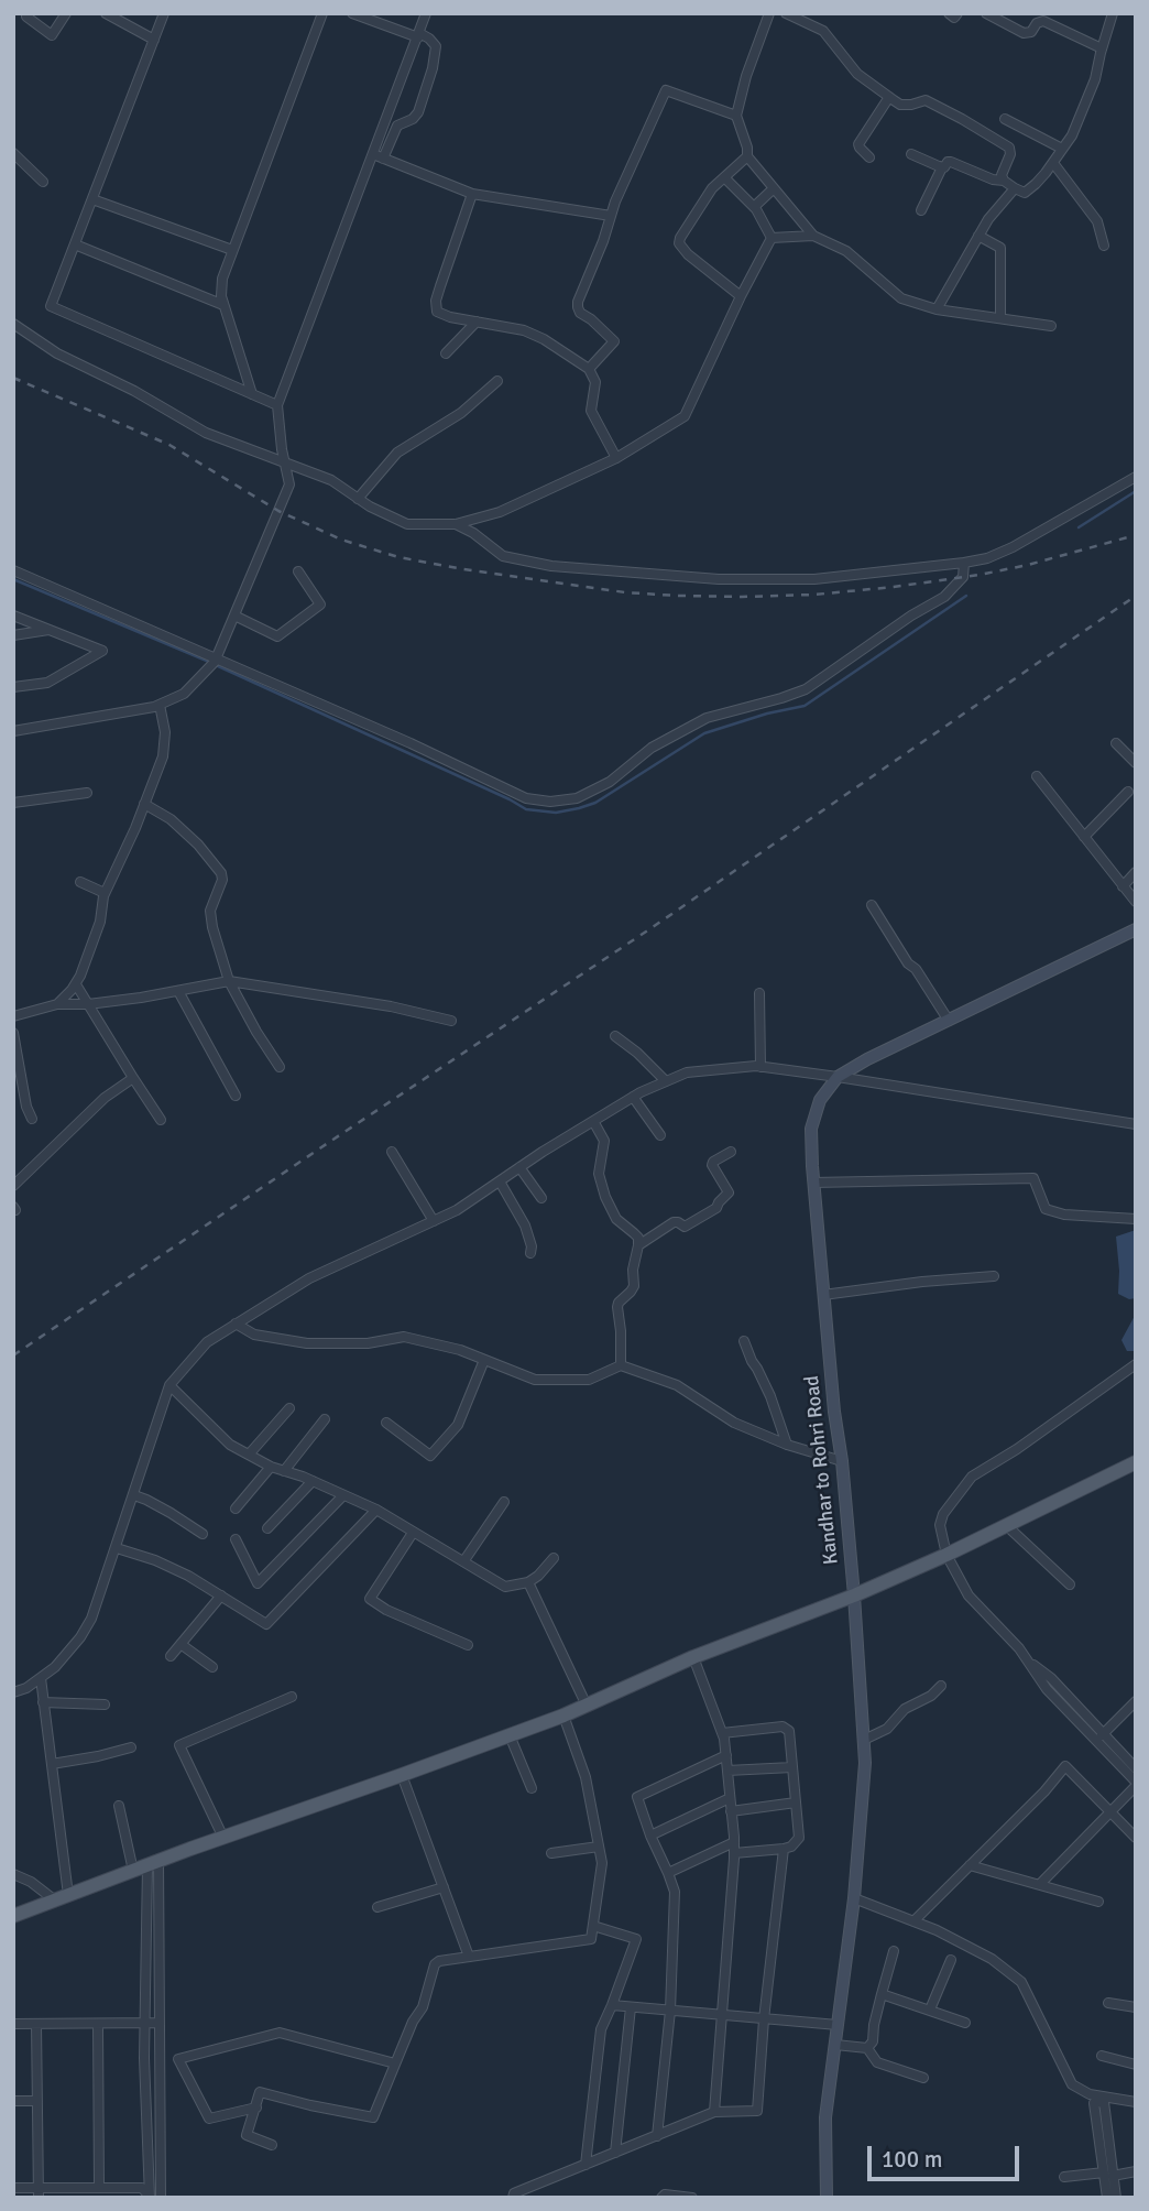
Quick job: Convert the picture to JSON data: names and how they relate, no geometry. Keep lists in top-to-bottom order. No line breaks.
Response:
{"streets":{"street":["Kandhar to Rohri Road"]},"scale_bar":"100 m"}
